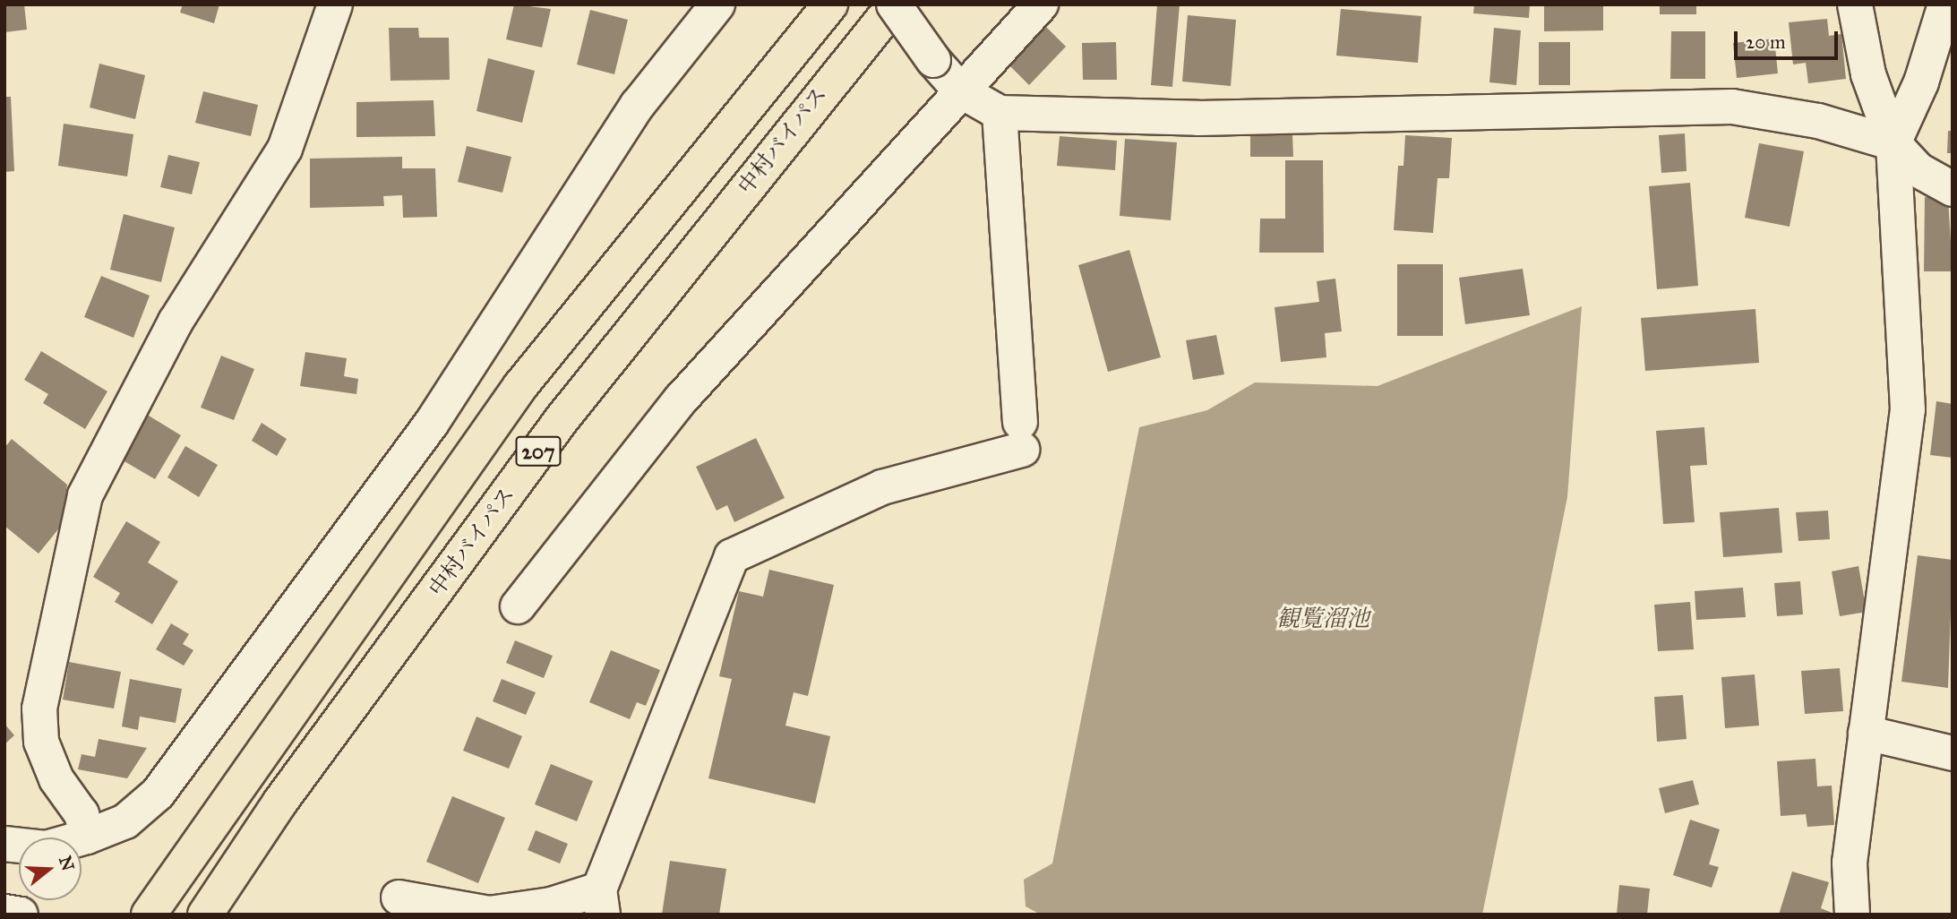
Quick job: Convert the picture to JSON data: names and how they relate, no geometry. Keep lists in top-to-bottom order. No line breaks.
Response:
{"streets":{"highway":["中村バイパス","207"]},"water":["観覧溜池"],"scale_bar":"20 m","north":"right"}
